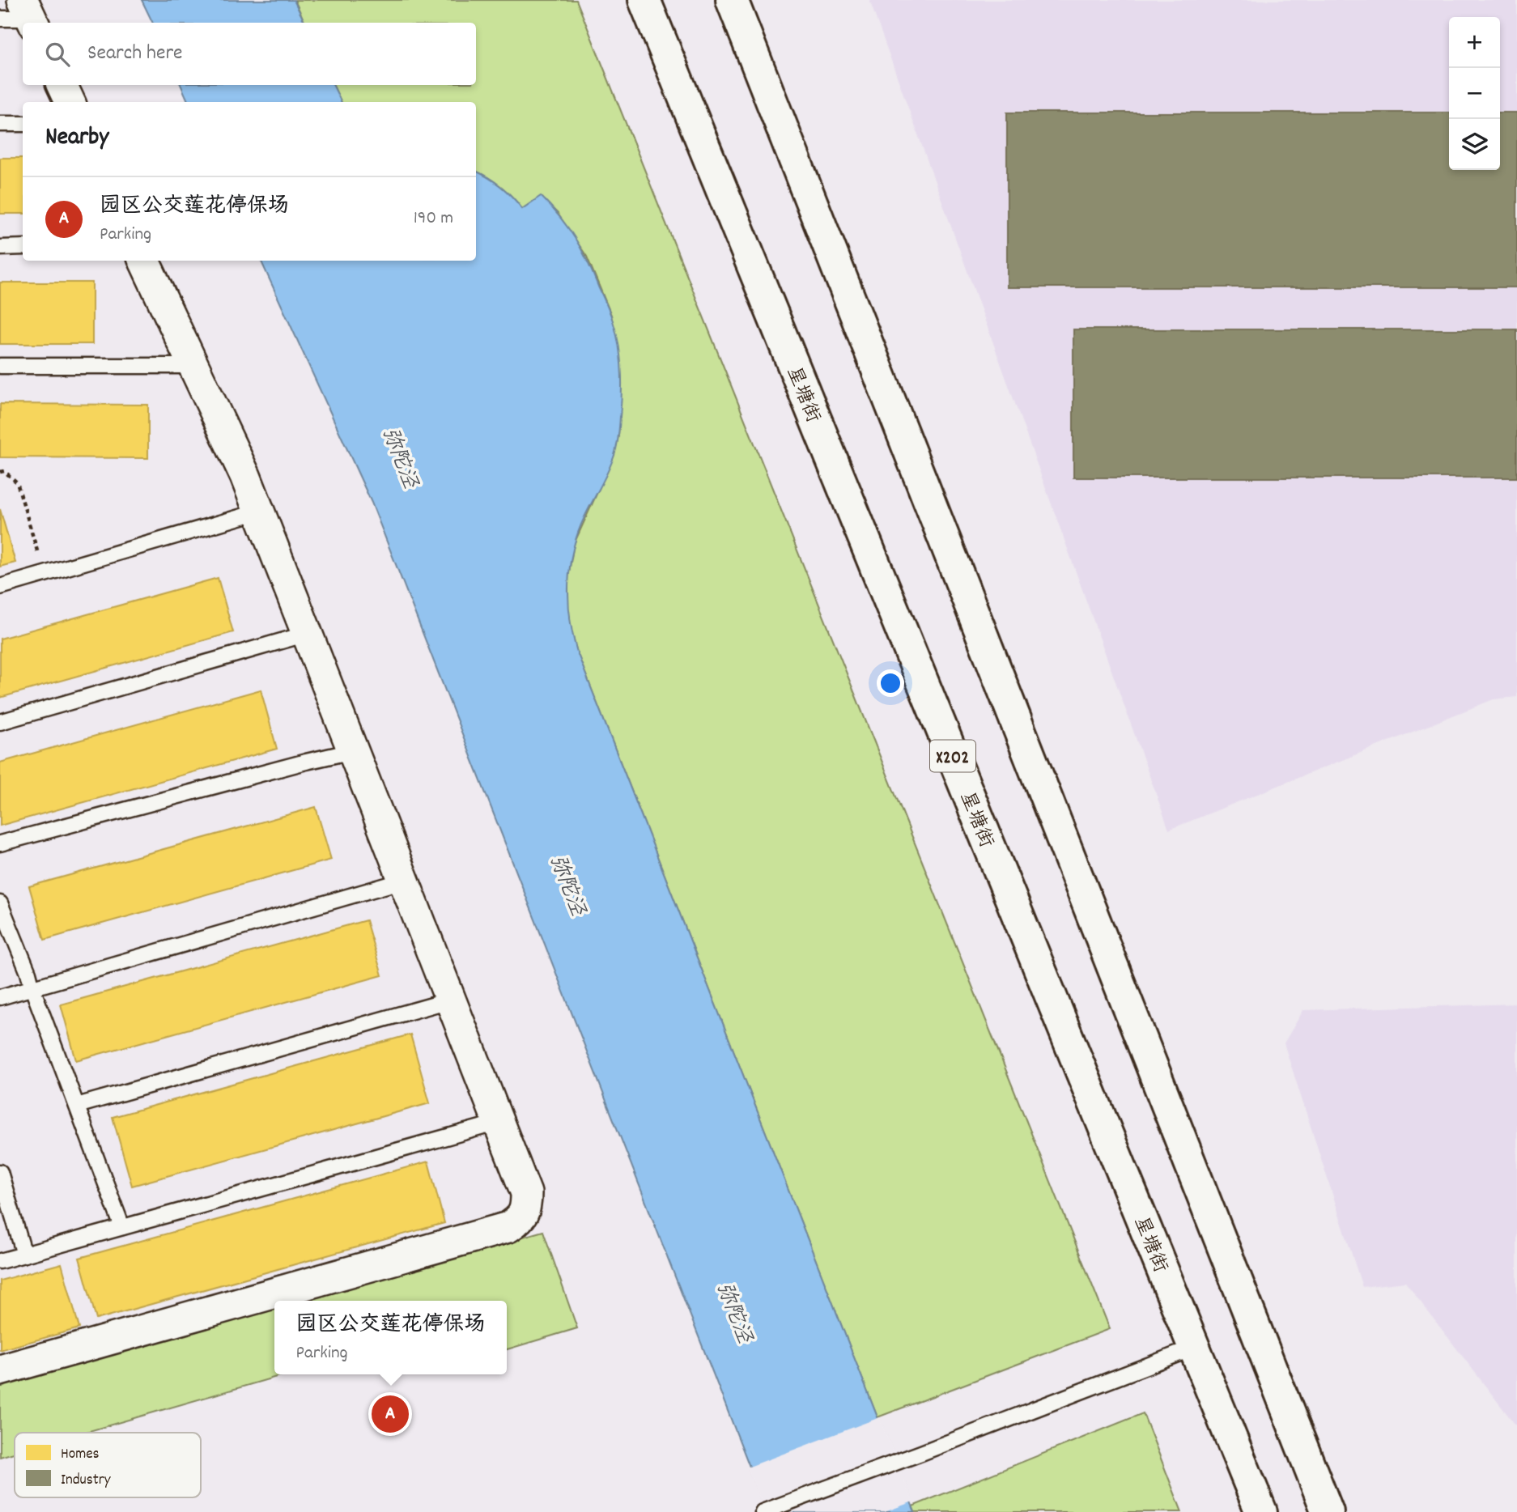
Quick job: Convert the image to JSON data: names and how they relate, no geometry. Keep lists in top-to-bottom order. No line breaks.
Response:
{"streets":{"main road":["星塘街","X202"]},"water":["弥陀泾"],"legend":["Homes","Industry"],"page":{"map_buttons":["+","−"],"search":"Search here","heading":"Nearby","list":[{"mark":"A","name":"园区公交莲花停保场","note":"Parking","value":"190 m"}],"popup":["园区公交莲花停保场","Parking"],"pins":"A"}}
